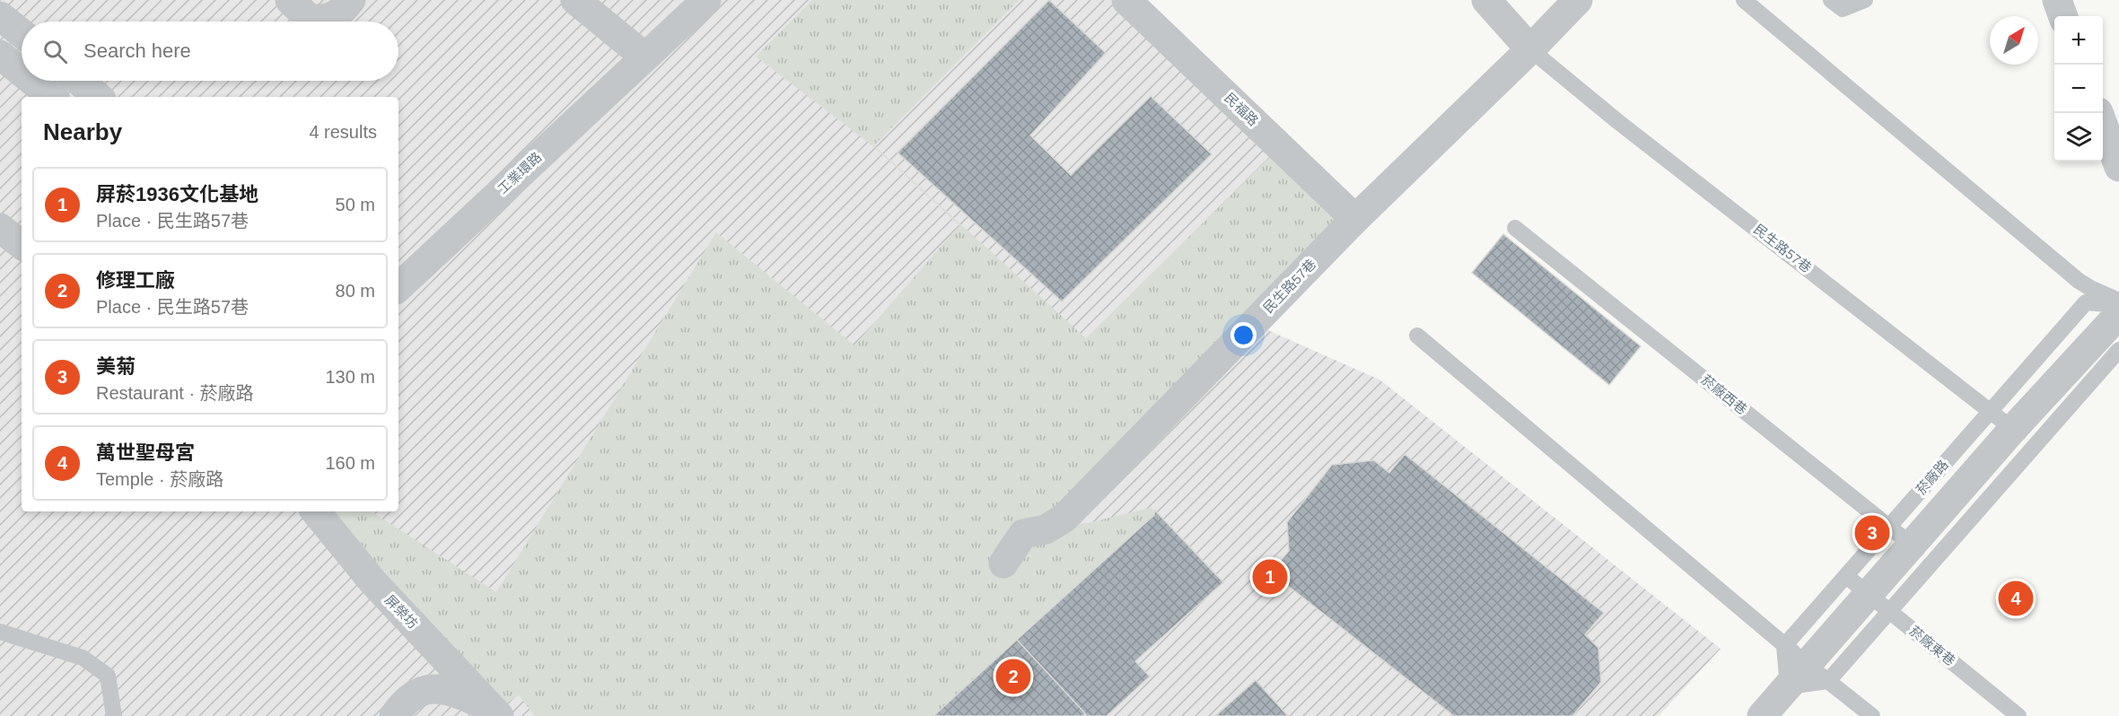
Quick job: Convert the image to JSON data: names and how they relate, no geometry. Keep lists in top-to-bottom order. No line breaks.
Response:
{"streets":{"street":["民福路","工業環路","民生路57巷","菸廠路","屏榮坊"],"lane":["菸廠西巷","菸廠東巷"]},"crossings":[["民福路","民生路57巷"],["民生路57巷","菸廠路"],["菸廠西巷","菸廠路"],["菸廠路","菸廠東巷"]],"north":"top right","page":{"map_buttons":["+","−"],"search":"Search here","heading":["Nearby","4 results"],"list":[{"mark":"1","name":"屏菸1936文化基地","note":"Place · 民生路57巷","value":"50 m"},{"mark":"2","name":"修理工廠","note":"Place · 民生路57巷","value":"80 m"},{"mark":"3","name":"美菊","note":"Restaurant · 菸廠路","value":"130 m"},{"mark":"4","name":"萬世聖母宮","note":"Temple · 菸廠路","value":"160 m"}],"pins":["3","1","4","2"]}}
